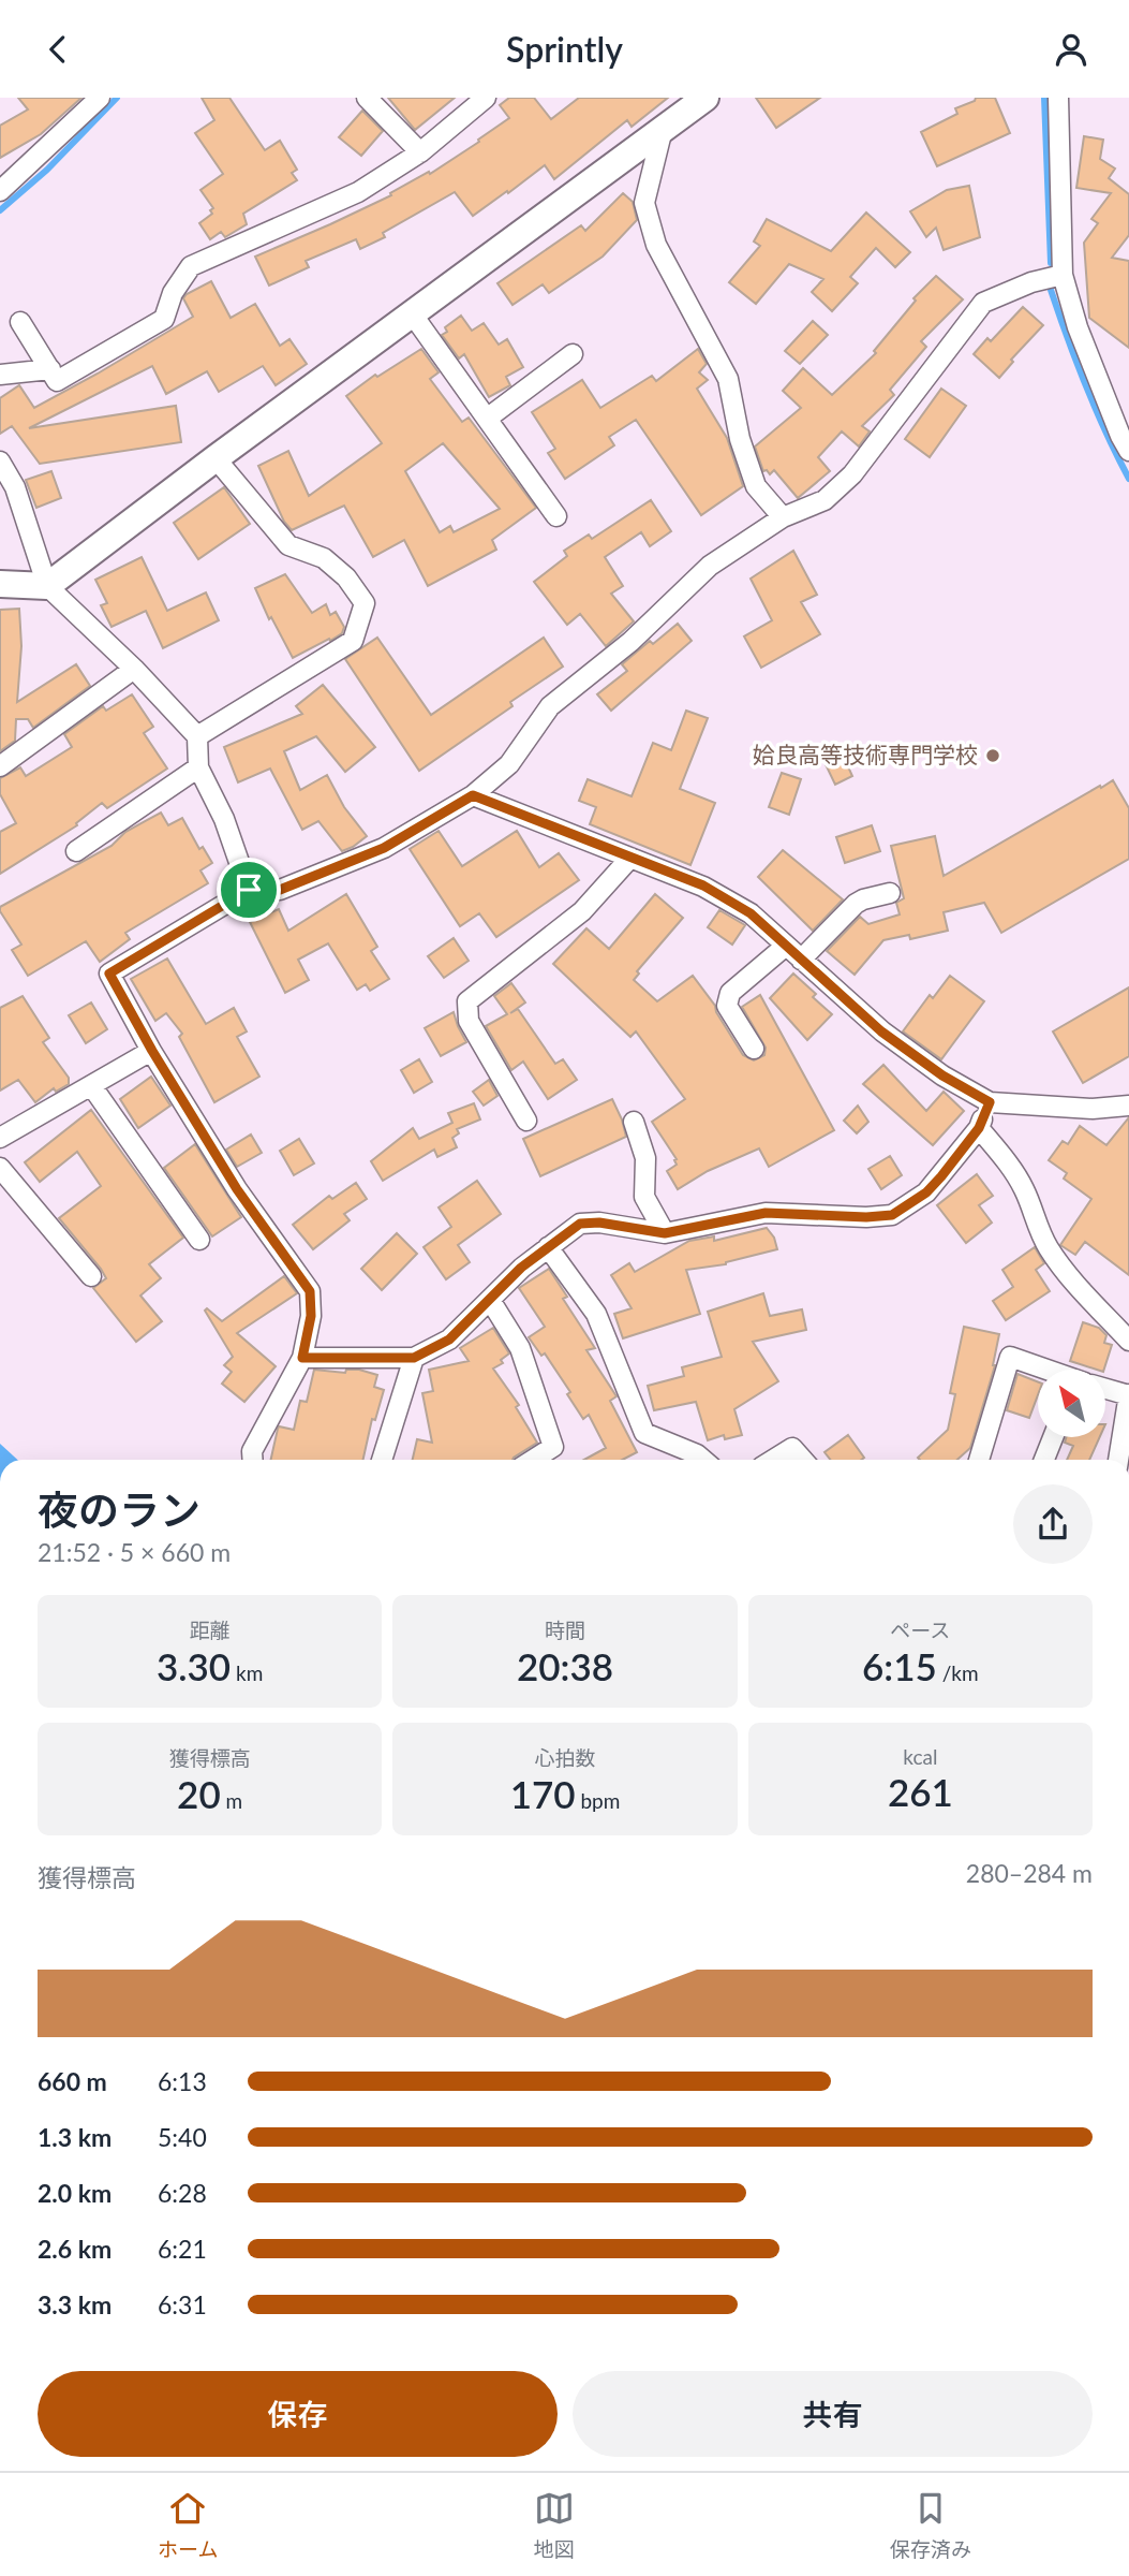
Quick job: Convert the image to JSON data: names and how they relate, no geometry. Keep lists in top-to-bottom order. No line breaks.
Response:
{"places":["姶良高等技術専門学校"],"north":"top left","page":{"header":"Sprintly","heading":["夜のラン","21:52 · 5 × 660 m"],"stats":[["距離","3.30 km"],["時間","20:38"],["ペース","6:15 /km"],["獲得標高","20 m"],["心拍数","170 bpm"],["kcal","261"]],"chart":["獲得標高","280–284 m"],"list":[{"name":"660 m","note":"6:13"},{"name":"1.3 km","note":"5:40"},{"name":"2.0 km","note":"6:28"},{"name":"2.6 km","note":"6:21"},{"name":"3.3 km","note":"6:31"}],"buttons":["保存","共有"],"tabs":["ホーム","地図","保存済み"]}}
